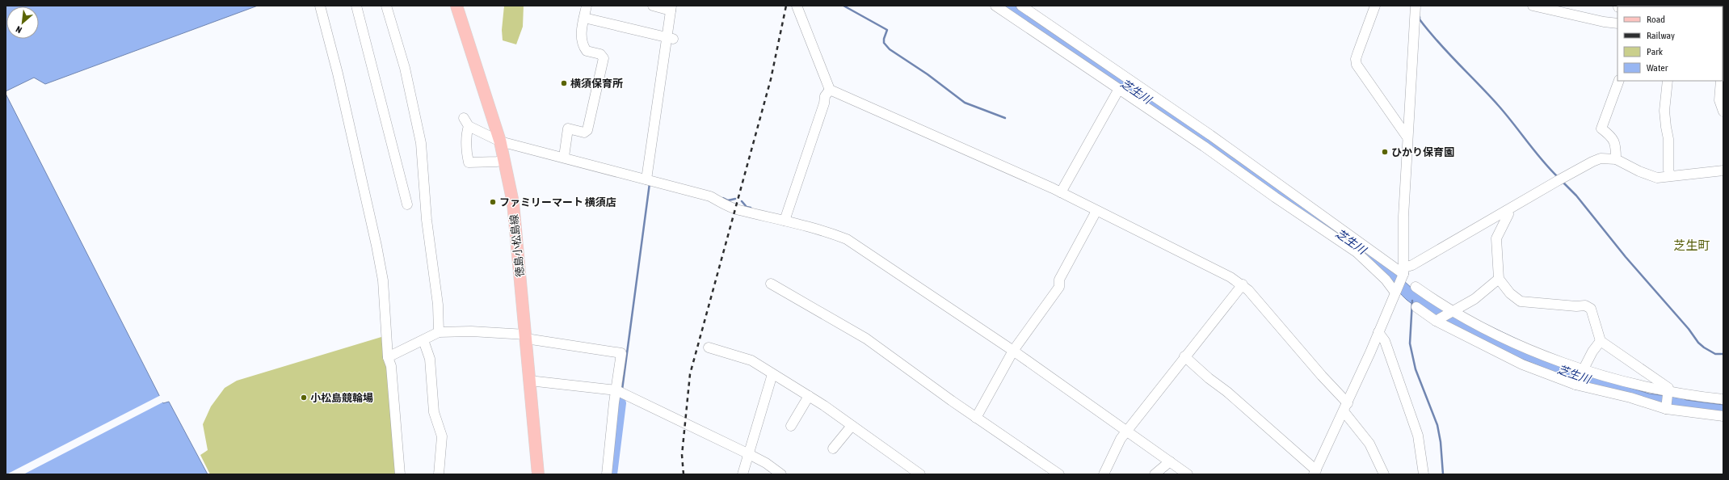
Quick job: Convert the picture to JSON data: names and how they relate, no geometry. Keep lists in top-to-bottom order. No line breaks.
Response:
{"streets":{"main road":["徳島小松島線"]},"districts":["芝生町"],"water":["芝生川"],"places":["横須保育所","ひかり保育園","ファミリーマート 横須店","小松島競輪場"],"legend":["Road","Railway","Park","Water"],"north":"bottom left"}
